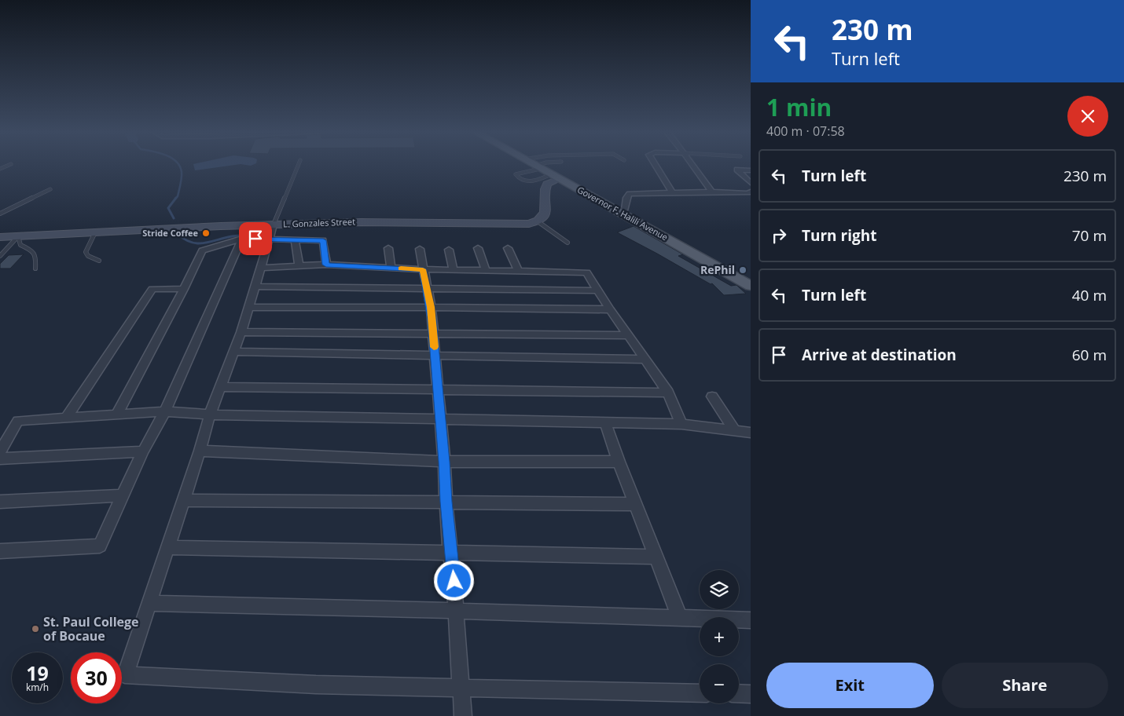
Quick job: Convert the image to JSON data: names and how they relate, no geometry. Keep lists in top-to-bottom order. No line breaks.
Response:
{"streets":{"main road":["Governor F. Halili Avenue"],"street":["L. Gonzales Street"]},"places":["Stride Coffee","RePhil","St. Paul College of Bocaue"],"page":{"turn":["230 m","Turn left"],"heading":["1 min","400 m · 07:58"],"list":[{"name":"Turn left","value":"230 m"},{"name":"Turn right","value":"70 m"},{"name":"Turn left","value":"40 m"},{"name":"Arrive at destination","value":"60 m"}],"map_buttons":["+","−"],"speed":"19 km/h","limit":"30","buttons":["Exit","Share"]}}
